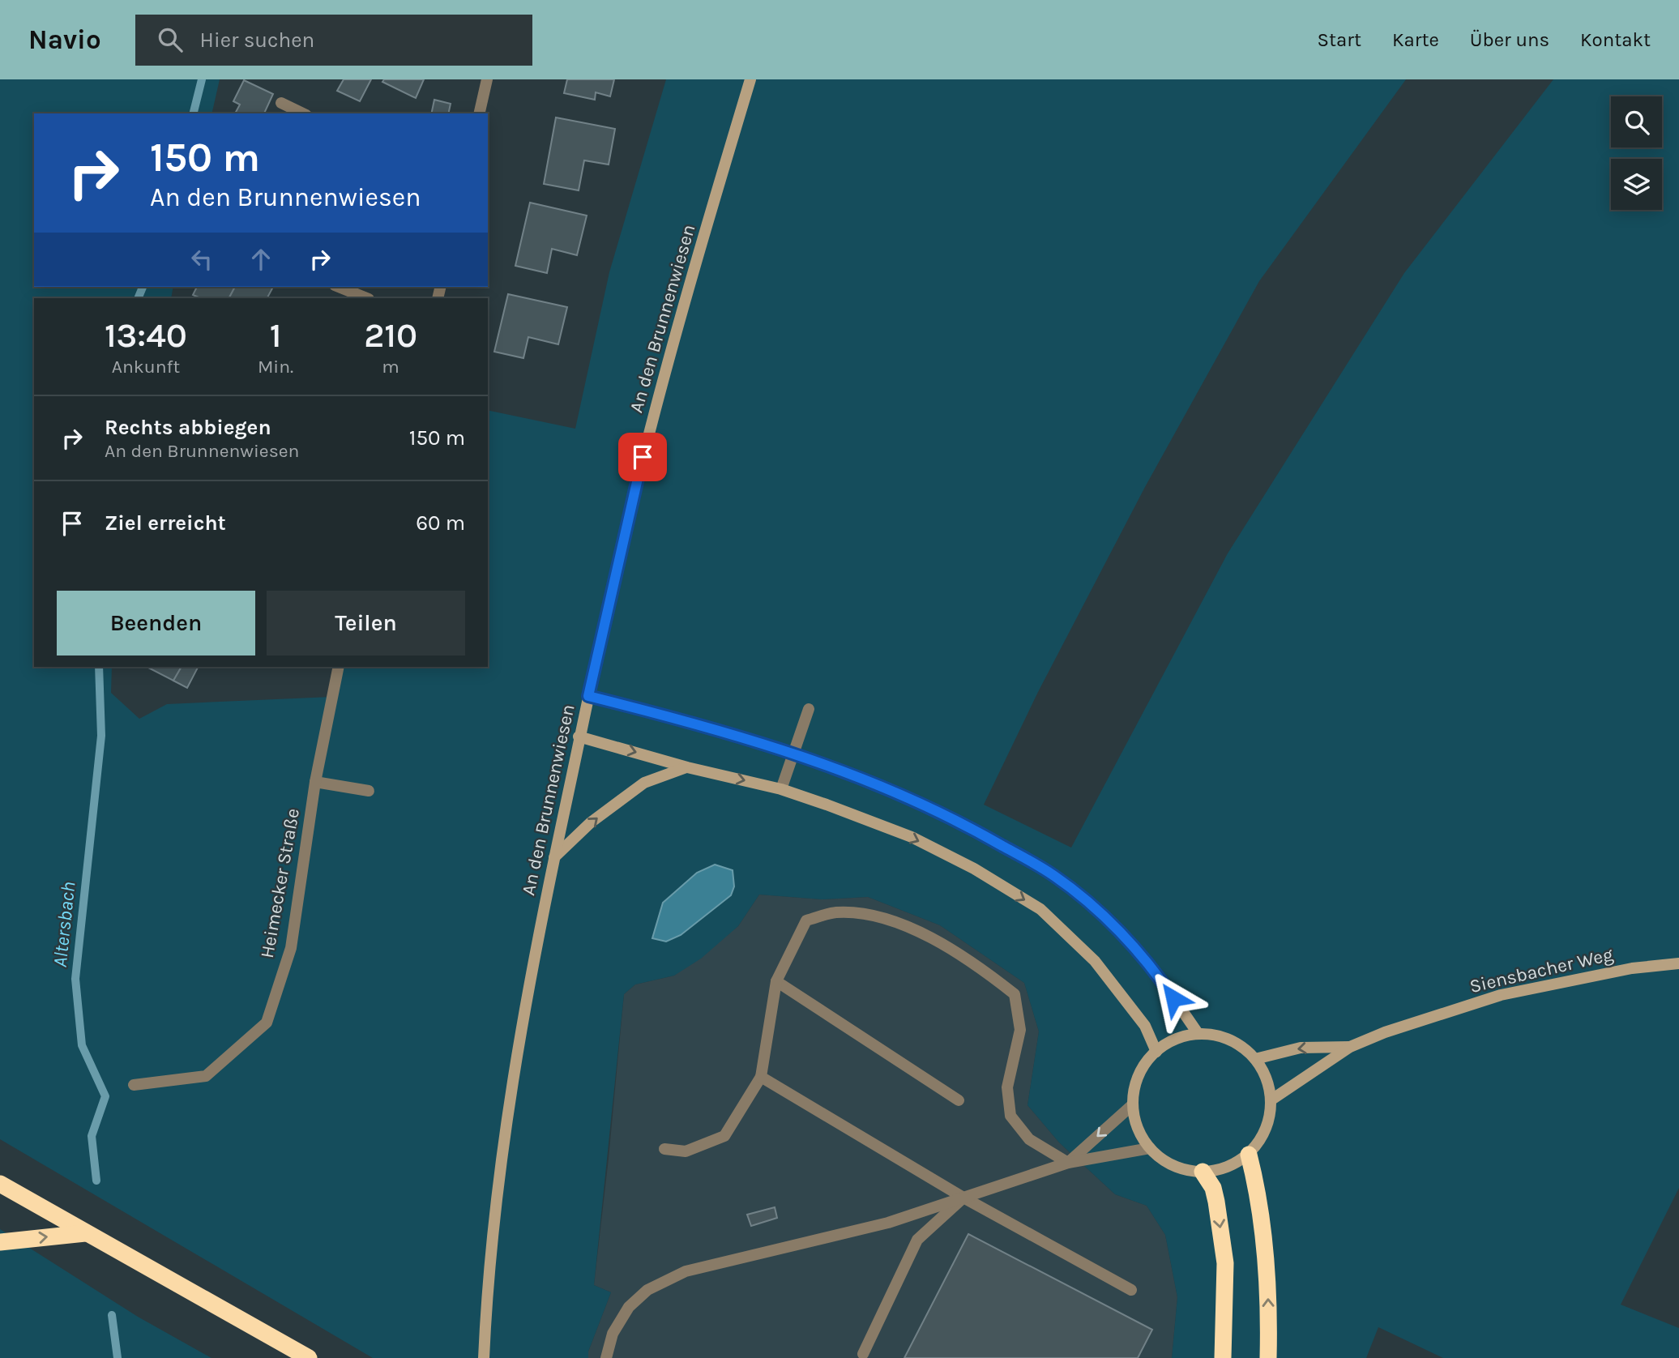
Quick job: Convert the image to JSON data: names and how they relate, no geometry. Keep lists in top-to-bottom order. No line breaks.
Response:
{"streets":{"street":["An den Brunnenwiesen","Heimecker Straße","Siensbacher Weg"]},"water":["Altersbach"],"page":{"header":"Navio","search":"Hier suchen","nav":["Start","Karte","Über uns","Kontakt"],"turn":["150 m","An den Brunnenwiesen"],"eta":["13:40","Ankunft","1","Min.","210","m"],"list":[{"name":"Rechts abbiegen","note":"An den Brunnenwiesen","value":"150 m"},{"name":"Ziel erreicht","value":"60 m"}],"buttons":["Beenden","Teilen"]}}
